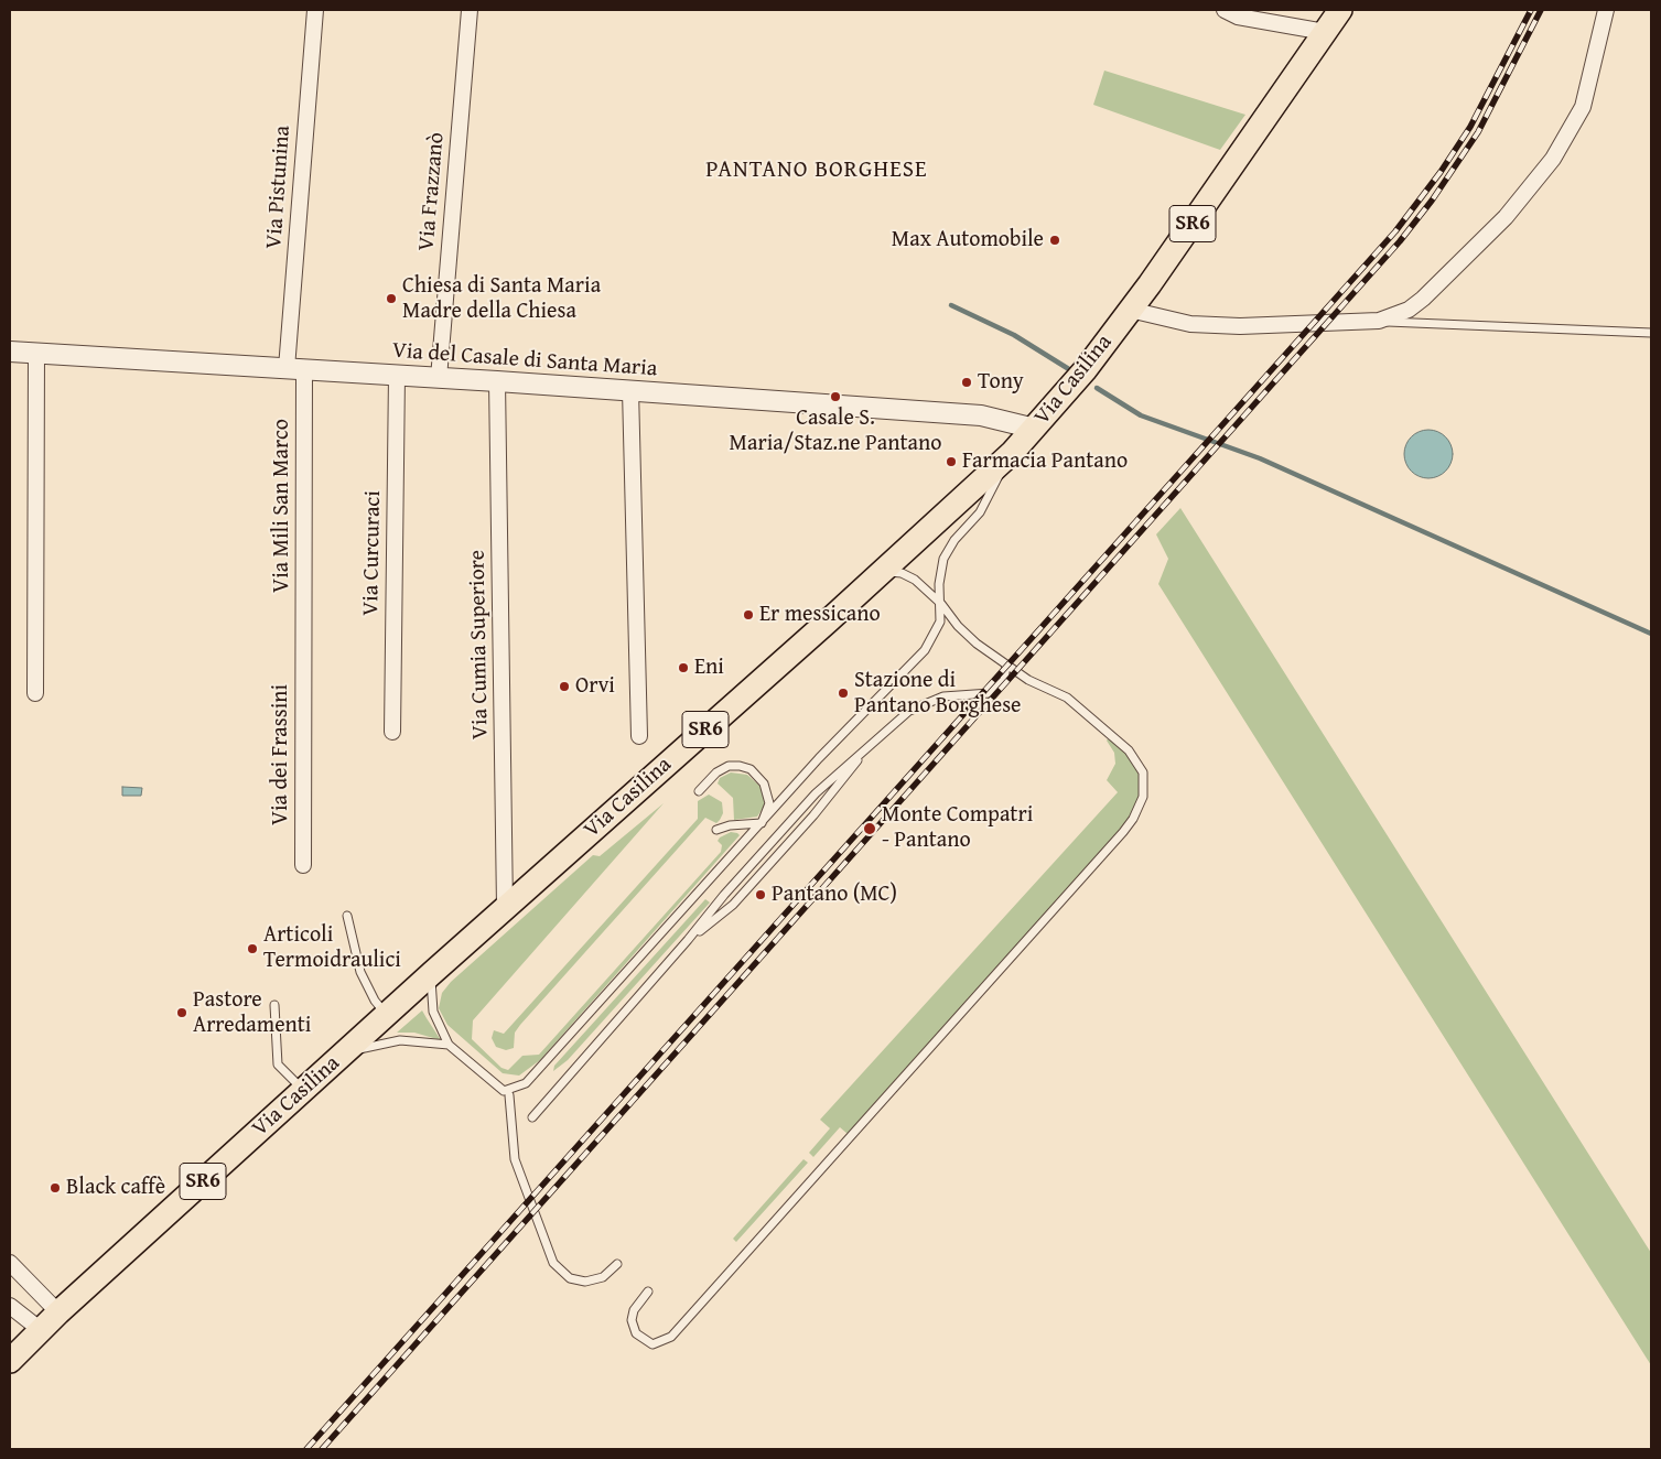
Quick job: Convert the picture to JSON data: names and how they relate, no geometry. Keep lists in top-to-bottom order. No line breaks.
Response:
{"streets":{"main road":["SR6","Via Casilina"],"street":["Via Pistunina","Via Frazzanò","Via del Casale di Santa Maria","Via Mili San Marco","Via Curcuraci","Via Cumia Superiore","Via dei Frassini"]},"crossings":[["Via Pistunina","Via del Casale di Santa Maria"],["Via Pistunina","Via Mili San Marco"],["Via Frazzanò","Via del Casale di Santa Maria"],["Via del Casale di Santa Maria","Via Casilina"],["Via del Casale di Santa Maria","Via Mili San Marco"],["Via del Casale di Santa Maria","Via Curcuraci"],["Via del Casale di Santa Maria","Via Cumia Superiore"],["Via Casilina","Via Cumia Superiore"],["Via Mili San Marco","Via dei Frassini"]],"districts":["PANTANO BORGHESE"],"places":["Max Automobile","Chiesa di Santa Maria Madre della Chiesa","Tony","Casale S. Maria/Staz.ne Pantano","Farmacia Pantano","Er messicano","Eni","Orvi","Stazione di Pantano Borghese","Monte Compatri - Pantano","Pantano (MC)","Articoli Termoidraulici","Pastore Arredamenti","Black caffè"]}
